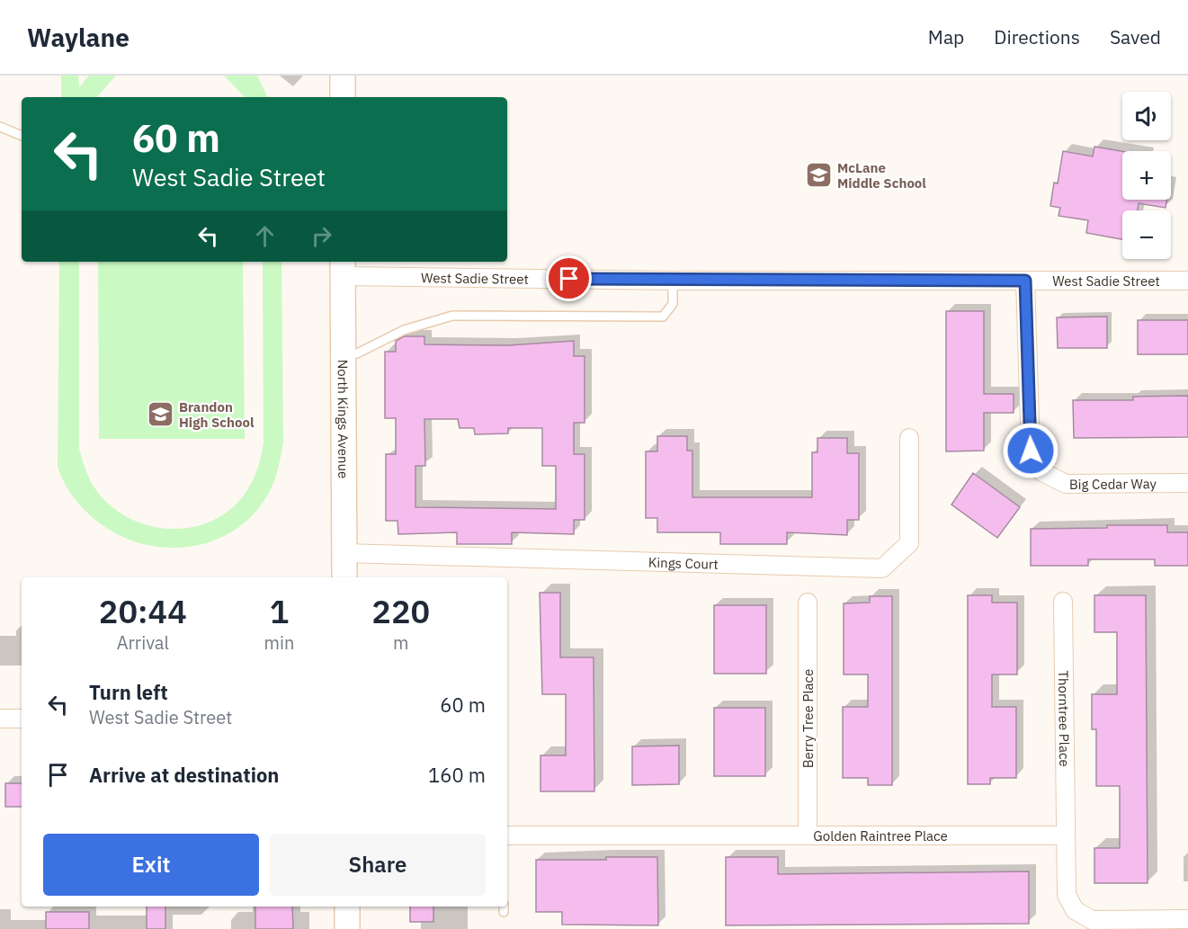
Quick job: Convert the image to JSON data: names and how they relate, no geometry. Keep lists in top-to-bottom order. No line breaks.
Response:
{"streets":{"street":["West Sadie Street","North Kings Avenue","Big Cedar Way","Kings Court","Berry Tree Place","Thorntree Place","Golden Raintree Place"]},"crossings":[["West Sadie Street","North Kings Avenue"],["West Sadie Street","Big Cedar Way"],["North Kings Avenue","Kings Court"],["Berry Tree Place","Golden Raintree Place"],["Thorntree Place","Golden Raintree Place"]],"places":{"school or university":["McLane Middle School","Brandon High School"]},"page":{"header":"Waylane","nav":["Map","Directions","Saved"],"map_buttons":["+","−"],"turn":["60 m","West Sadie Street"],"eta":["20:44","Arrival","1","min","220","m"],"list":[{"name":"Turn left","note":"West Sadie Street","value":"60 m"},{"name":"Arrive at destination","value":"160 m"}],"buttons":["Exit","Share"]}}
